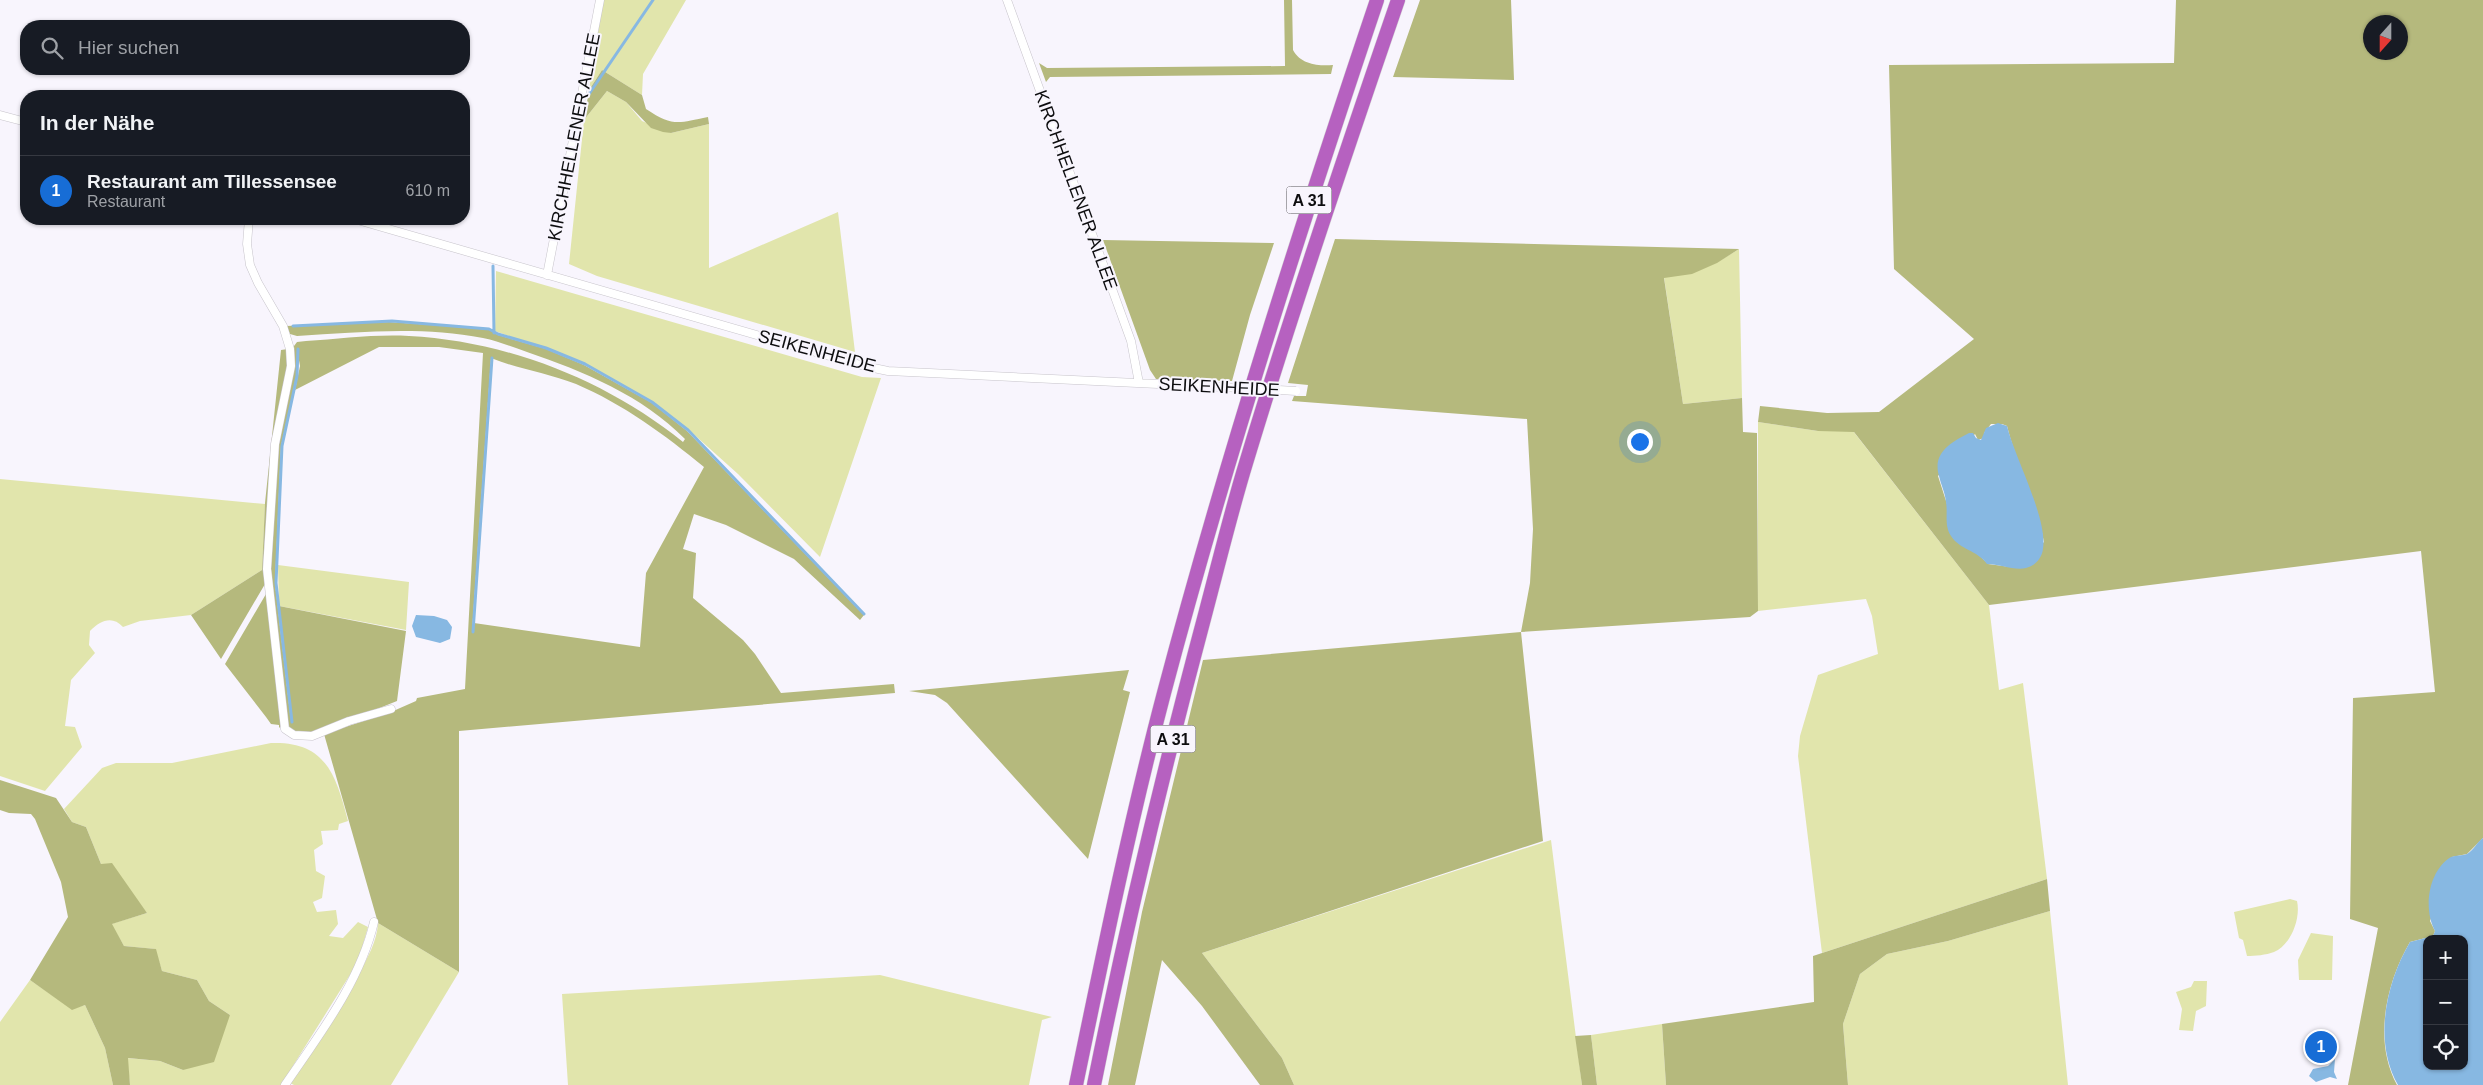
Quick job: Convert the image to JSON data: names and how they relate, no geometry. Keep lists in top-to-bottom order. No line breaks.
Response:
{"streets":{"highway":["A 31"],"street":["KIRCHHELLENER ALLEE","SEIKENHEIDE"]},"crossings":[["KIRCHHELLENER ALLEE","SEIKENHEIDE"]],"north":"bottom","page":{"search":"Hier suchen","heading":"In der Nähe","list":[{"mark":"1","name":"Restaurant am Tillessensee","note":"Restaurant","value":"610 m"}],"map_buttons":["+","−"],"pins":"1"}}
